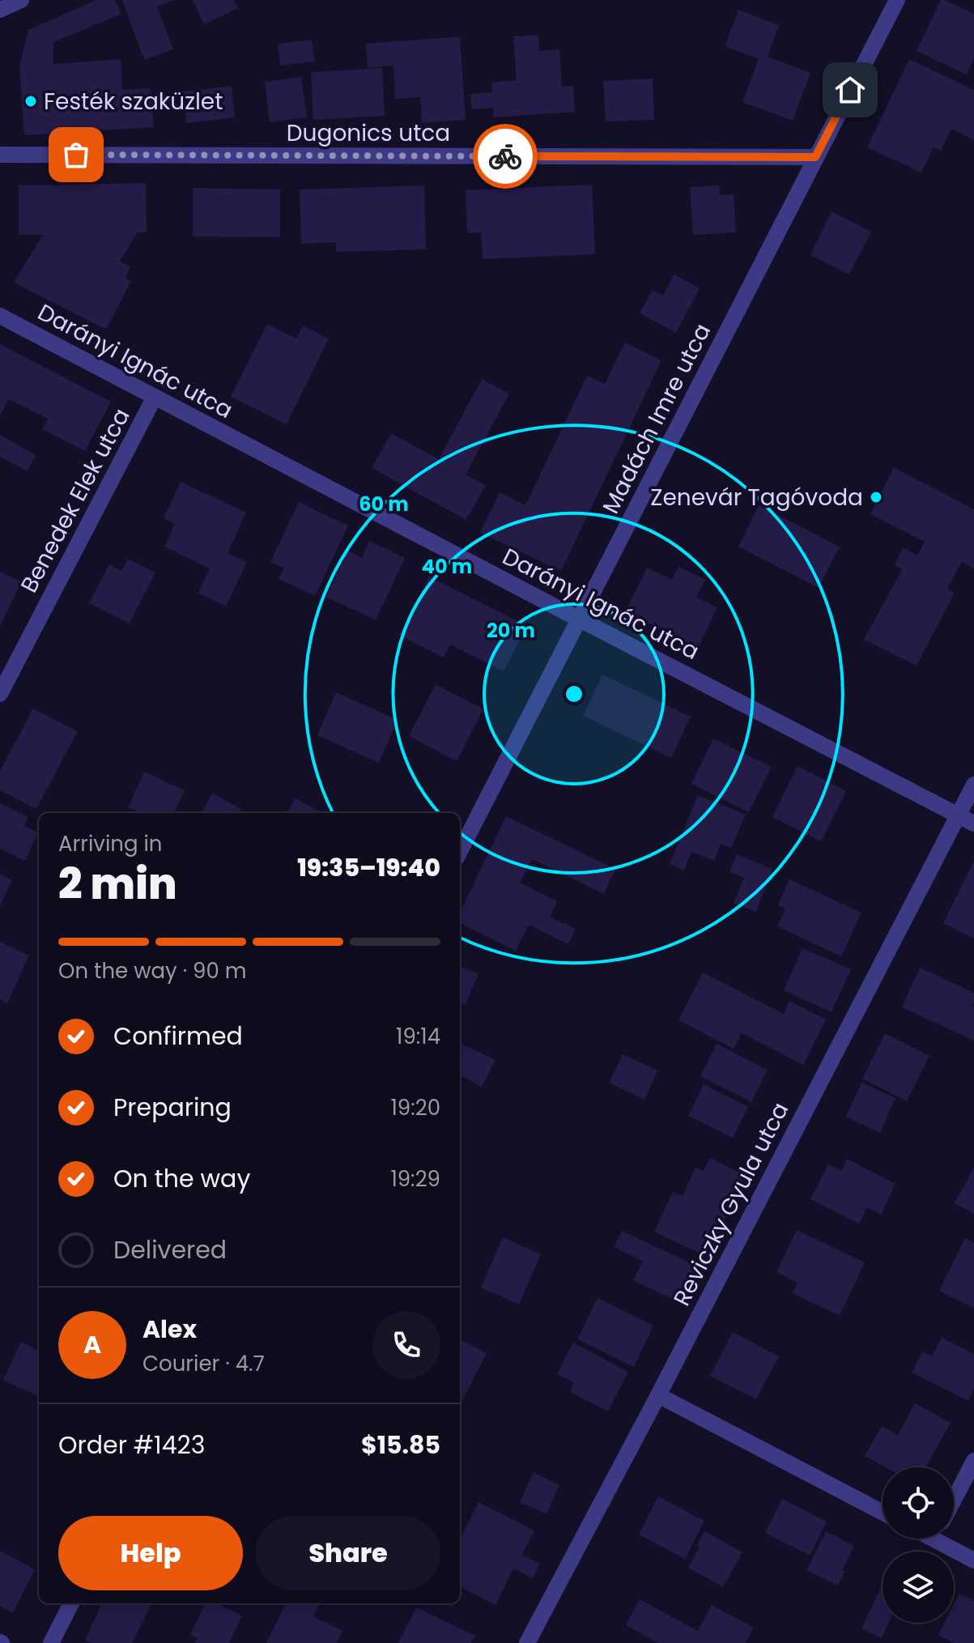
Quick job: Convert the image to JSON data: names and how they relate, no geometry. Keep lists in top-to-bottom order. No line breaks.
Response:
{"streets":{"street":["Dugonics utca","Darányi Ignác utca","Madách Imre utca","Benedek Elek utca","Reviczky Gyula utca"]},"crossings":[["Dugonics utca","Madách Imre utca"],["Darányi Ignác utca","Madách Imre utca"],["Darányi Ignác utca","Benedek Elek utca"],["Darányi Ignác utca","Reviczky Gyula utca"]],"places":["Festék szaküzlet","Zenevár Tagóvoda"],"page":{"heading":["2 min","Arriving in","19:35–19:40"],"panel":["Alex","Courier · 4.7","Order #1423","$15.85"],"bar":"On the way · 90 m","list":[["Confirmed","19:14"],["Preparing","19:20"],["On the way","19:29"],"Delivered"],"round":"A","buttons":["Help","Share"]},"rings":["60 m","40 m","20 m"]}
